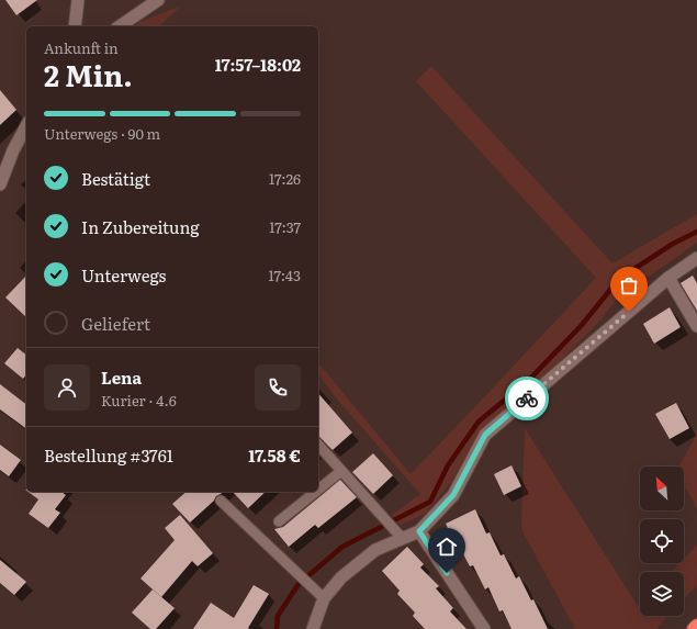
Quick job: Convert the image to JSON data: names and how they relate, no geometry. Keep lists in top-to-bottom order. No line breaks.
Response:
{"north":"top left","page":{"heading":["2 Min.","Ankunft in","17:57–18:02"],"panel":["Lena","Kurier · 4.6","Bestellung #3761","17.58 €"],"bar":"Unterwegs · 90 m","list":[["Bestätigt","17:26"],["In Zubereitung","17:37"],["Unterwegs","17:43"],"Geliefert"]}}
